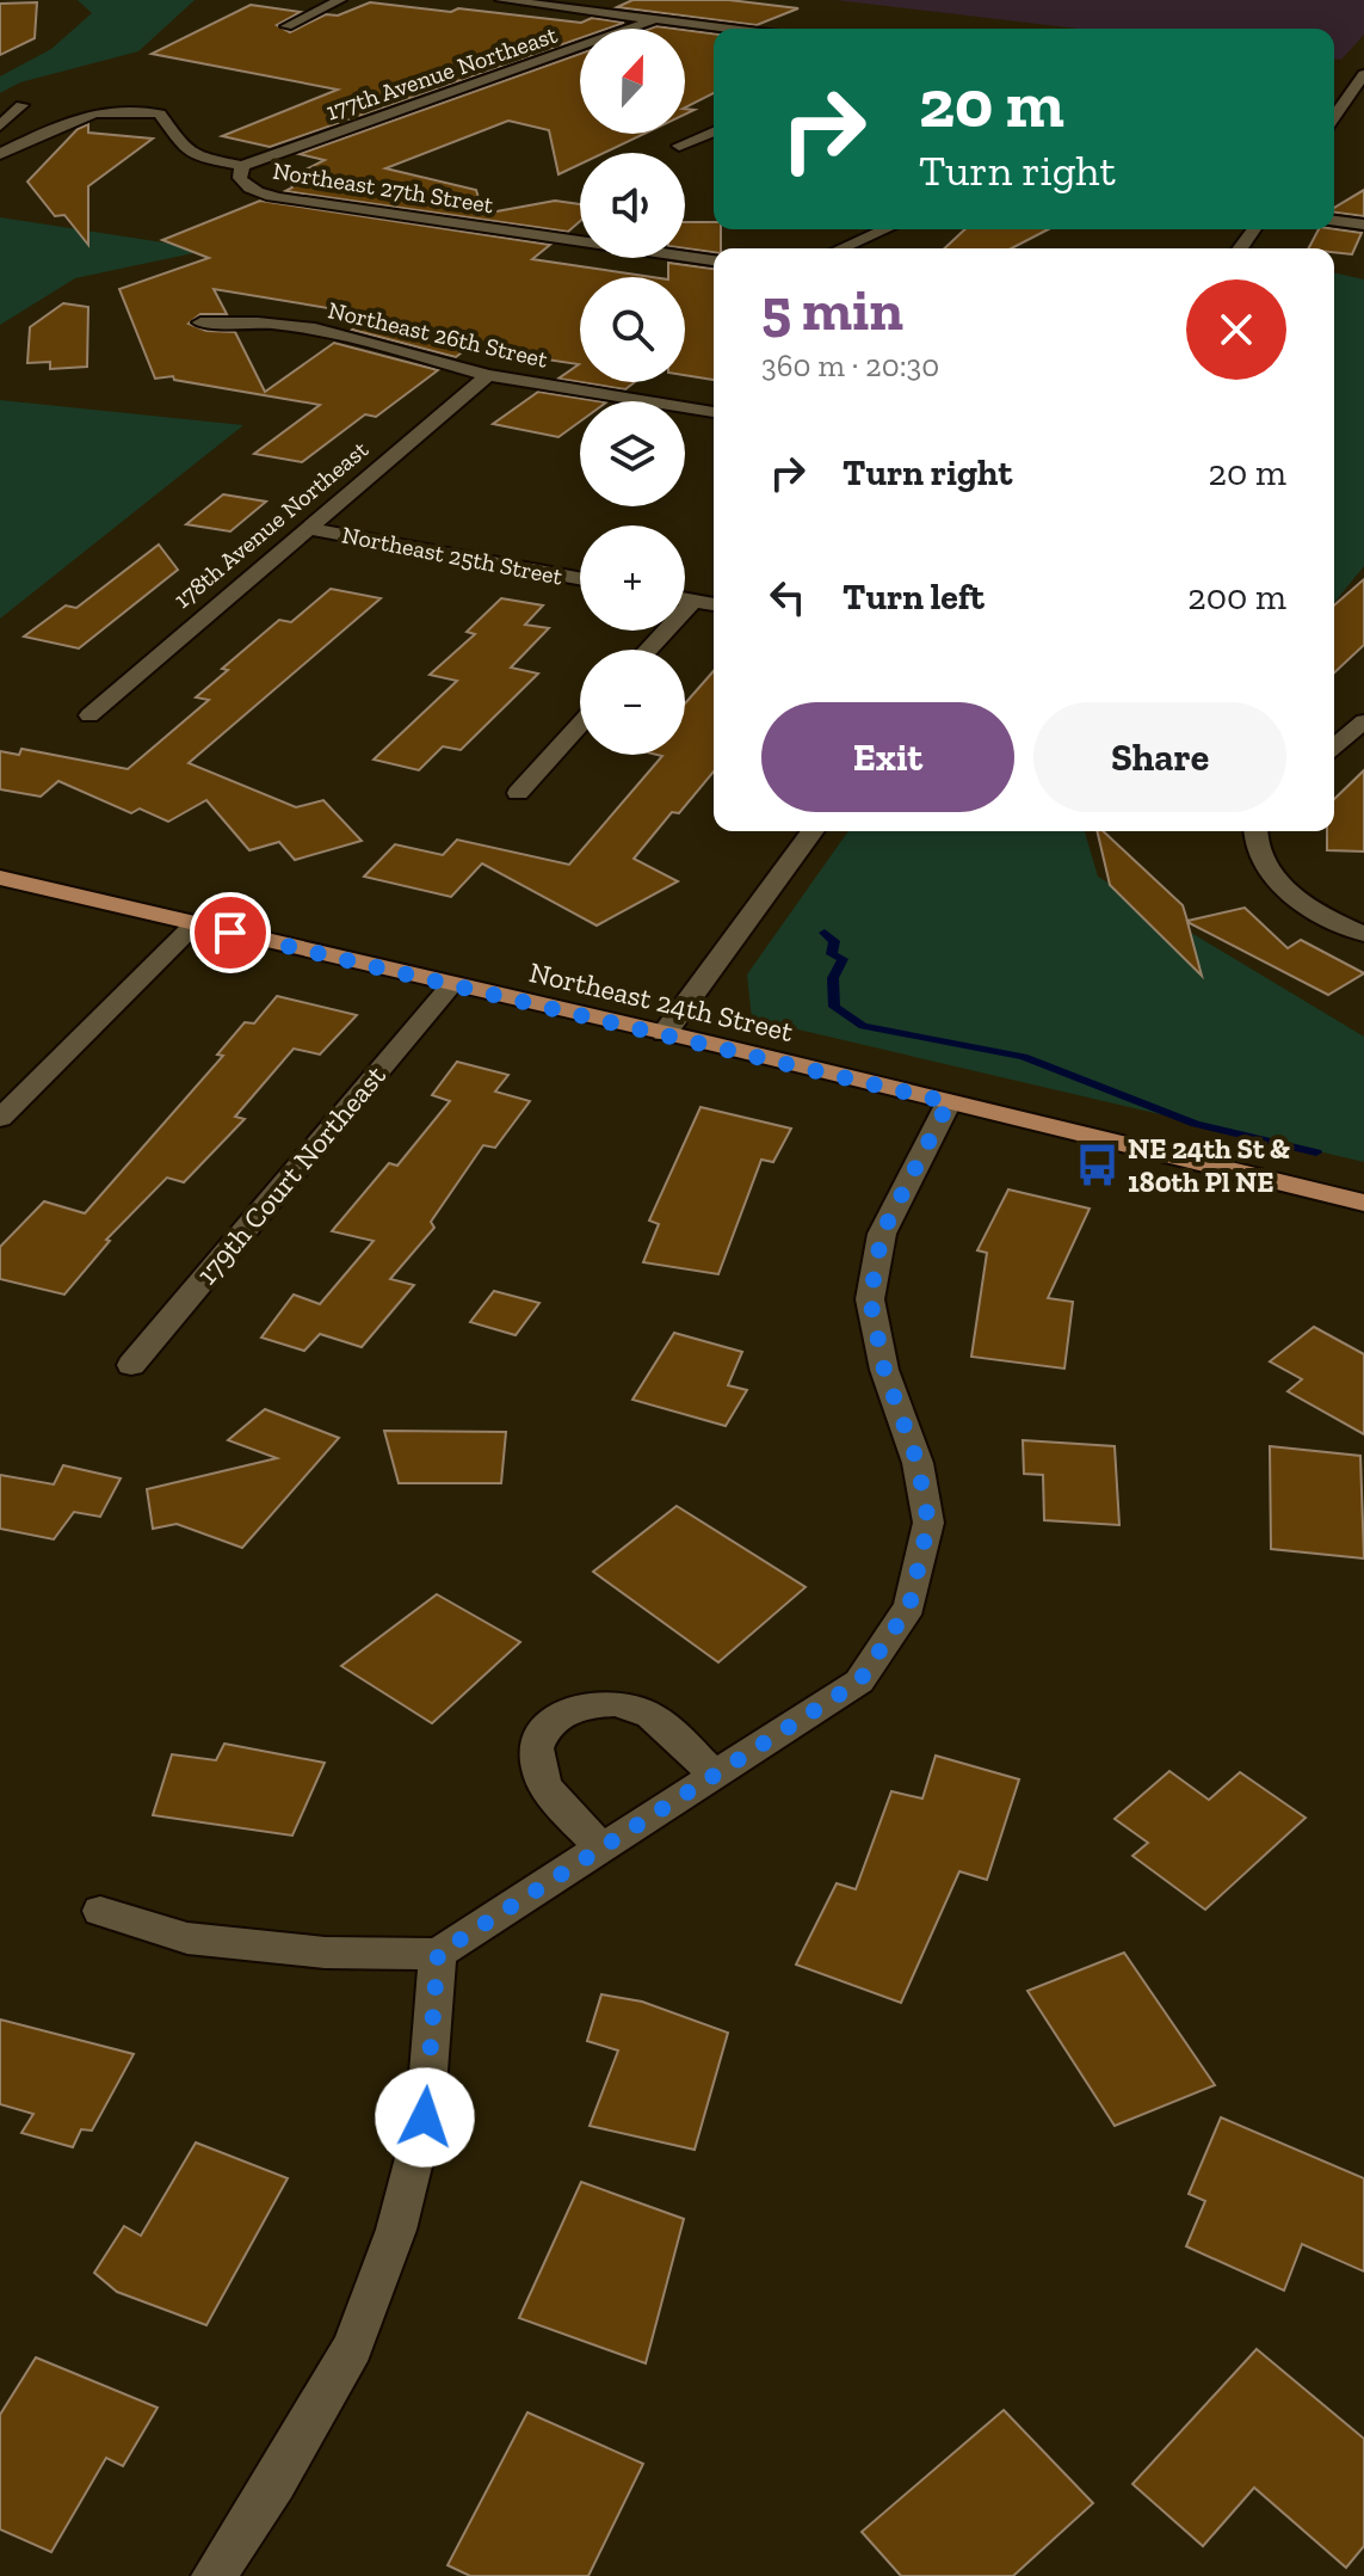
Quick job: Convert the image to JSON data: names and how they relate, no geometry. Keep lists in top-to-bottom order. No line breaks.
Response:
{"streets":{"main road":["Northeast 24th Street"],"street":["177th Avenue Northeast","Northeast 27th Street","Northeast 26th Street","178th Avenue Northeast","Northeast 25th Street","179th Court Northeast"]},"crossings":[["177th Avenue Northeast","Northeast 27th Street"],["Northeast 26th Street","178th Avenue Northeast"],["178th Avenue Northeast","Northeast 25th Street"],["Northeast 24th Street","179th Court Northeast"]],"places":{"bus stop":["NE 24th St & 180th Pl NE"]},"north":"top","page":{"map_buttons":["+","−"],"turn":["20 m","Turn right"],"heading":["5 min","360 m · 20:30"],"list":[{"name":"Turn right","value":"20 m"},{"name":"Turn left","value":"200 m"}],"buttons":["Exit","Share"]}}
